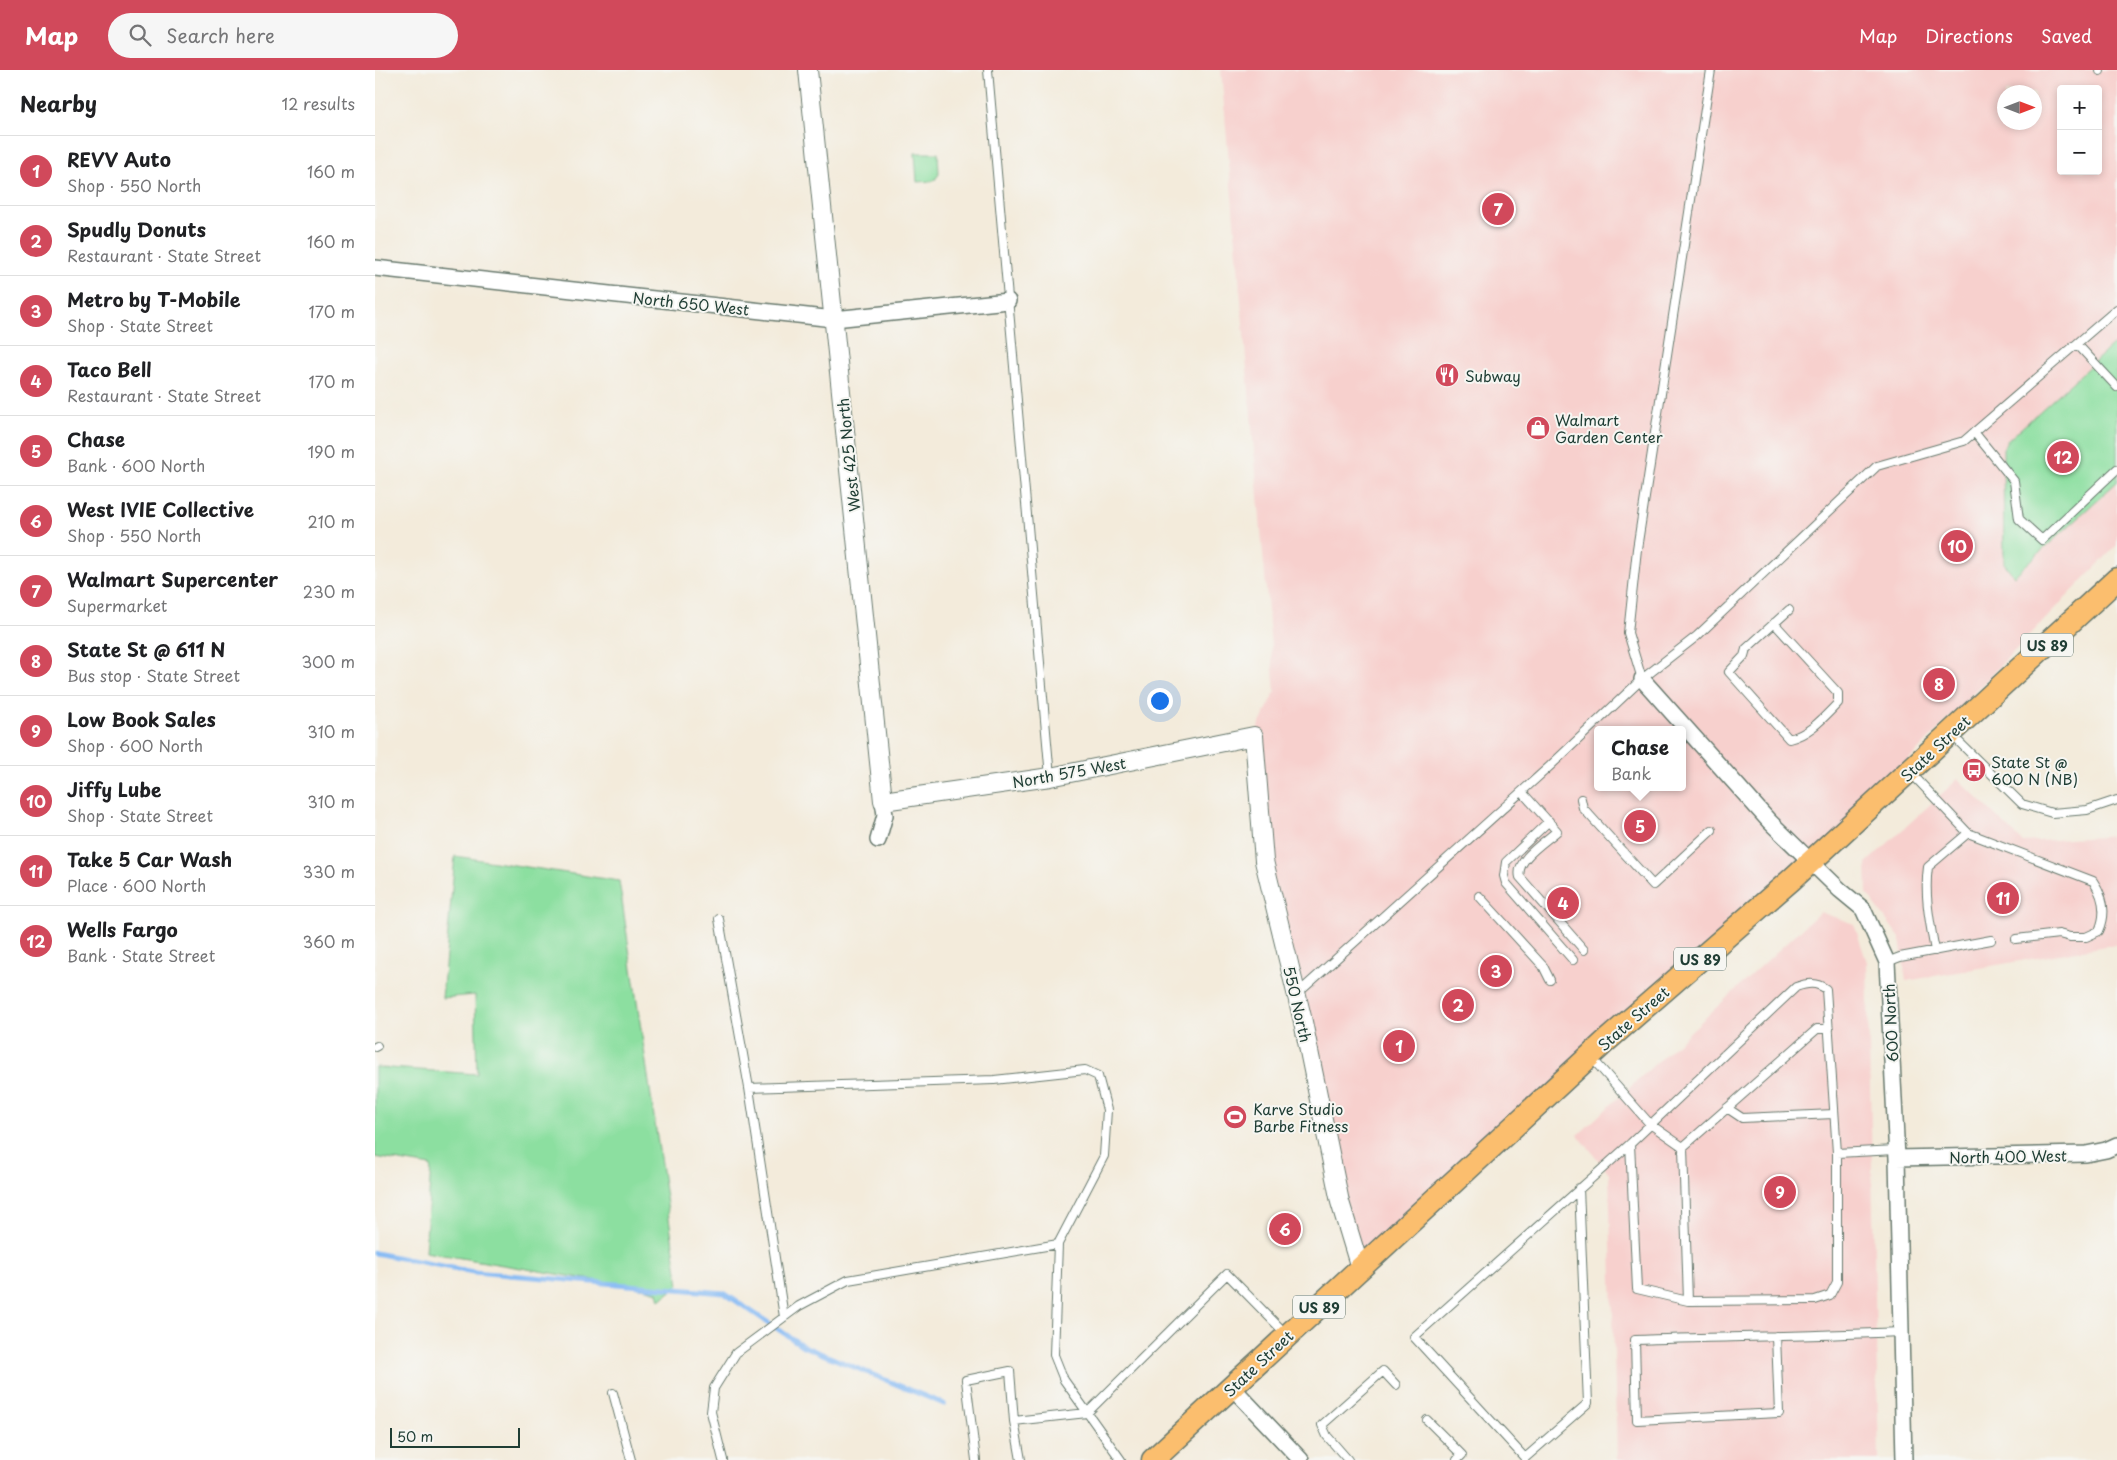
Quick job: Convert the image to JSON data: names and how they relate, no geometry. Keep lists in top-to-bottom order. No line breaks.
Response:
{"streets":{"main road":["US 89","State Street"],"street":["North 650 West","West 425 North","North 575 West","550 North","600 North","North 400 West"]},"crossings":[["North 650 West","West 425 North"],["West 425 North","North 575 West"],["State Street","550 North"],["State Street","600 North"],["North 575 West","550 North"],["600 North","North 400 West"]],"places":{"restaurant":["Subway"],"shop":["Walmart Garden Center"],"bus stop":["State St @ 600 N (NB)"],"sports":["Karve Studio Barbe Fitness"]},"scale_bar":"50 m","north":"right","page":{"header":"Map","search":"Search here","nav":["Map","Directions","Saved"],"heading":["Nearby","12 results"],"map_buttons":["+","−"],"list":[{"mark":"1","name":"REVV Auto","note":"Shop · 550 North","value":"160 m"},{"mark":"2","name":"Spudly Donuts","note":"Restaurant · State Street","value":"160 m"},{"mark":"3","name":"Metro by T-Mobile","note":"Shop · State Street","value":"170 m"},{"mark":"4","name":"Taco Bell","note":"Restaurant · State Street","value":"170 m"},{"mark":"5","name":"Chase","note":"Bank · 600 North","value":"190 m"},{"mark":"6","name":"West IVIE Collective","note":"Shop · 550 North","value":"210 m"},{"mark":"7","name":"Walmart Supercenter","note":"Supermarket","value":"230 m"},{"mark":"8","name":"State St @ 611 N","note":"Bus stop · State Street","value":"300 m"},{"mark":"9","name":"Low Book Sales","note":"Shop · 600 North","value":"310 m"},{"mark":"10","name":"Jiffy Lube","note":"Shop · State Street","value":"310 m"},{"mark":"11","name":"Take 5 Car Wash","note":"Place · 600 North","value":"330 m"},{"mark":"12","name":"Wells Fargo","note":"Bank · State Street","value":"360 m"}],"pins":["7","12","10","8","5","11","4","3","2","1","9","6"],"popup":["Chase","Bank"],"scale":"50 m"}}
